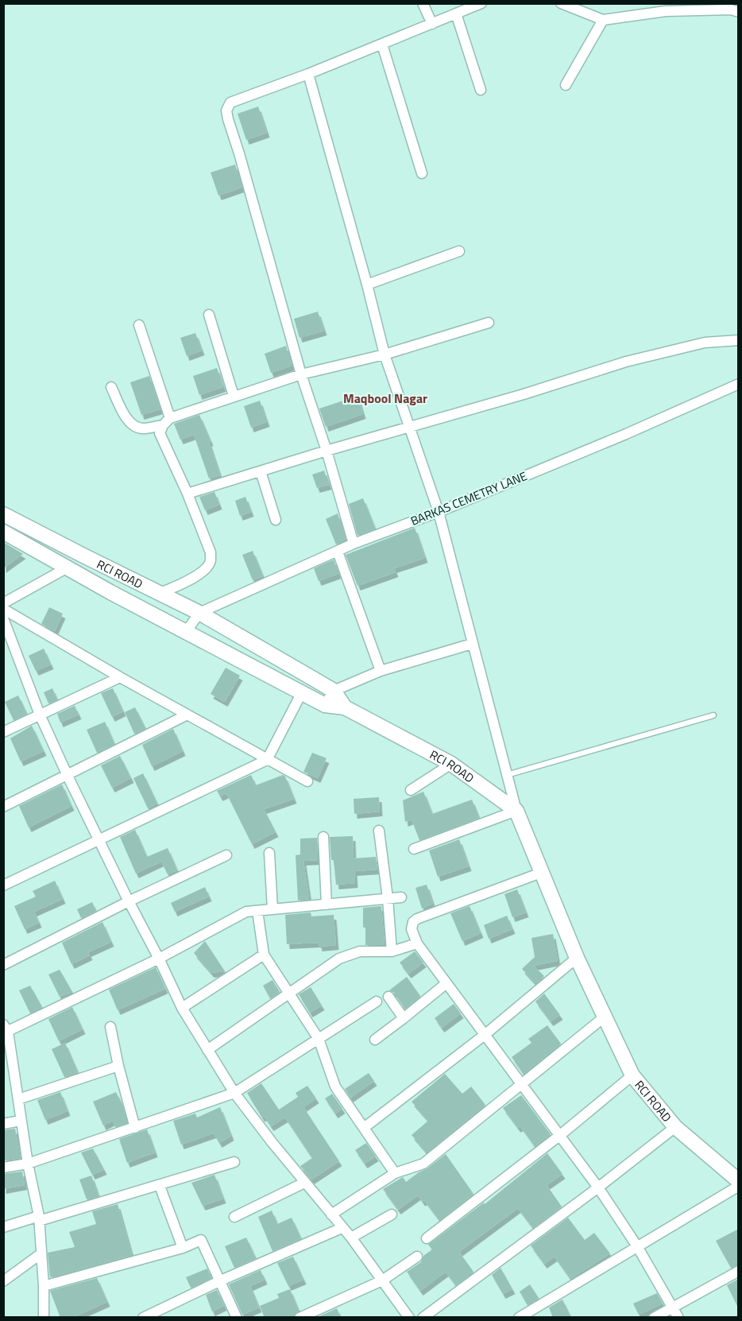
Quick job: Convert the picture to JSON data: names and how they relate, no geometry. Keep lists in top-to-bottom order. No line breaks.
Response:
{"streets":{"street":["BARKAS CEMETRY LANE","RCI ROAD"]},"crossings":[["BARKAS CEMETRY LANE","RCI ROAD"]],"districts":["Maqbool Nagar"]}
